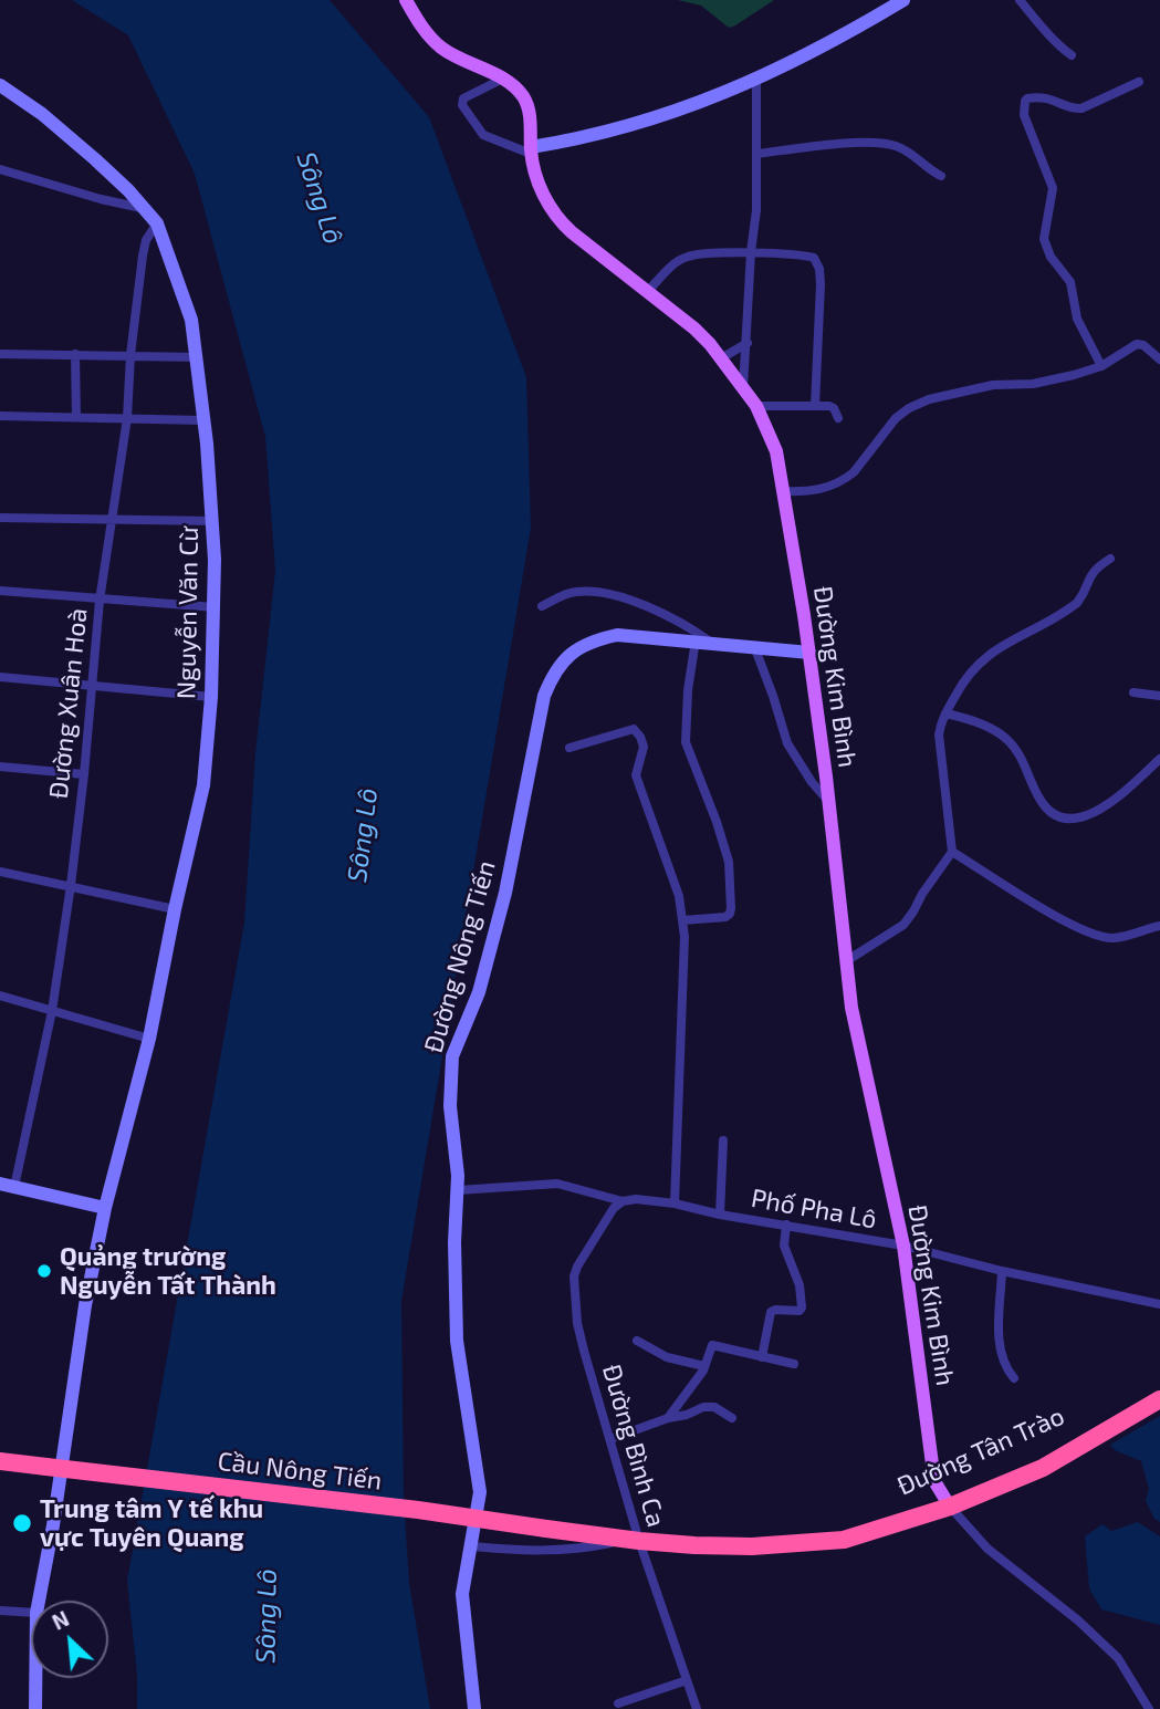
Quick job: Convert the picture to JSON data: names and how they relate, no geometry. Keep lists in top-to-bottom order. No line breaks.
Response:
{"streets":{"highway":["Đường Tân Trào","Cầu Nông Tiến"],"main road":["Đường Kim Bình"],"street":["Nguyễn Văn Cừ","Đường Xuân Hoà","Đường Nông Tiến","Phố Pha Lô","Đường Bình Ca"]},"crossings":[["Nguyễn Văn Cừ","Đường Xuân Hoà"],["Đường Kim Bình","Đường Nông Tiến"],["Đường Kim Bình","Phố Pha Lô"],["Đường Kim Bình","Đường Tân Trào"],["Đường Nông Tiến","Phố Pha Lô"],["Phố Pha Lô","Đường Bình Ca"],["Đường Bình Ca","Đường Tân Trào"],["Đường Tân Trào","Cầu Nông Tiến"]],"water":["Sông Lô"],"places":["Quảng trường Nguyễn Tất Thành","Trung tâm Y tế khu vực Tuyên Quang"],"north":"top left"}
